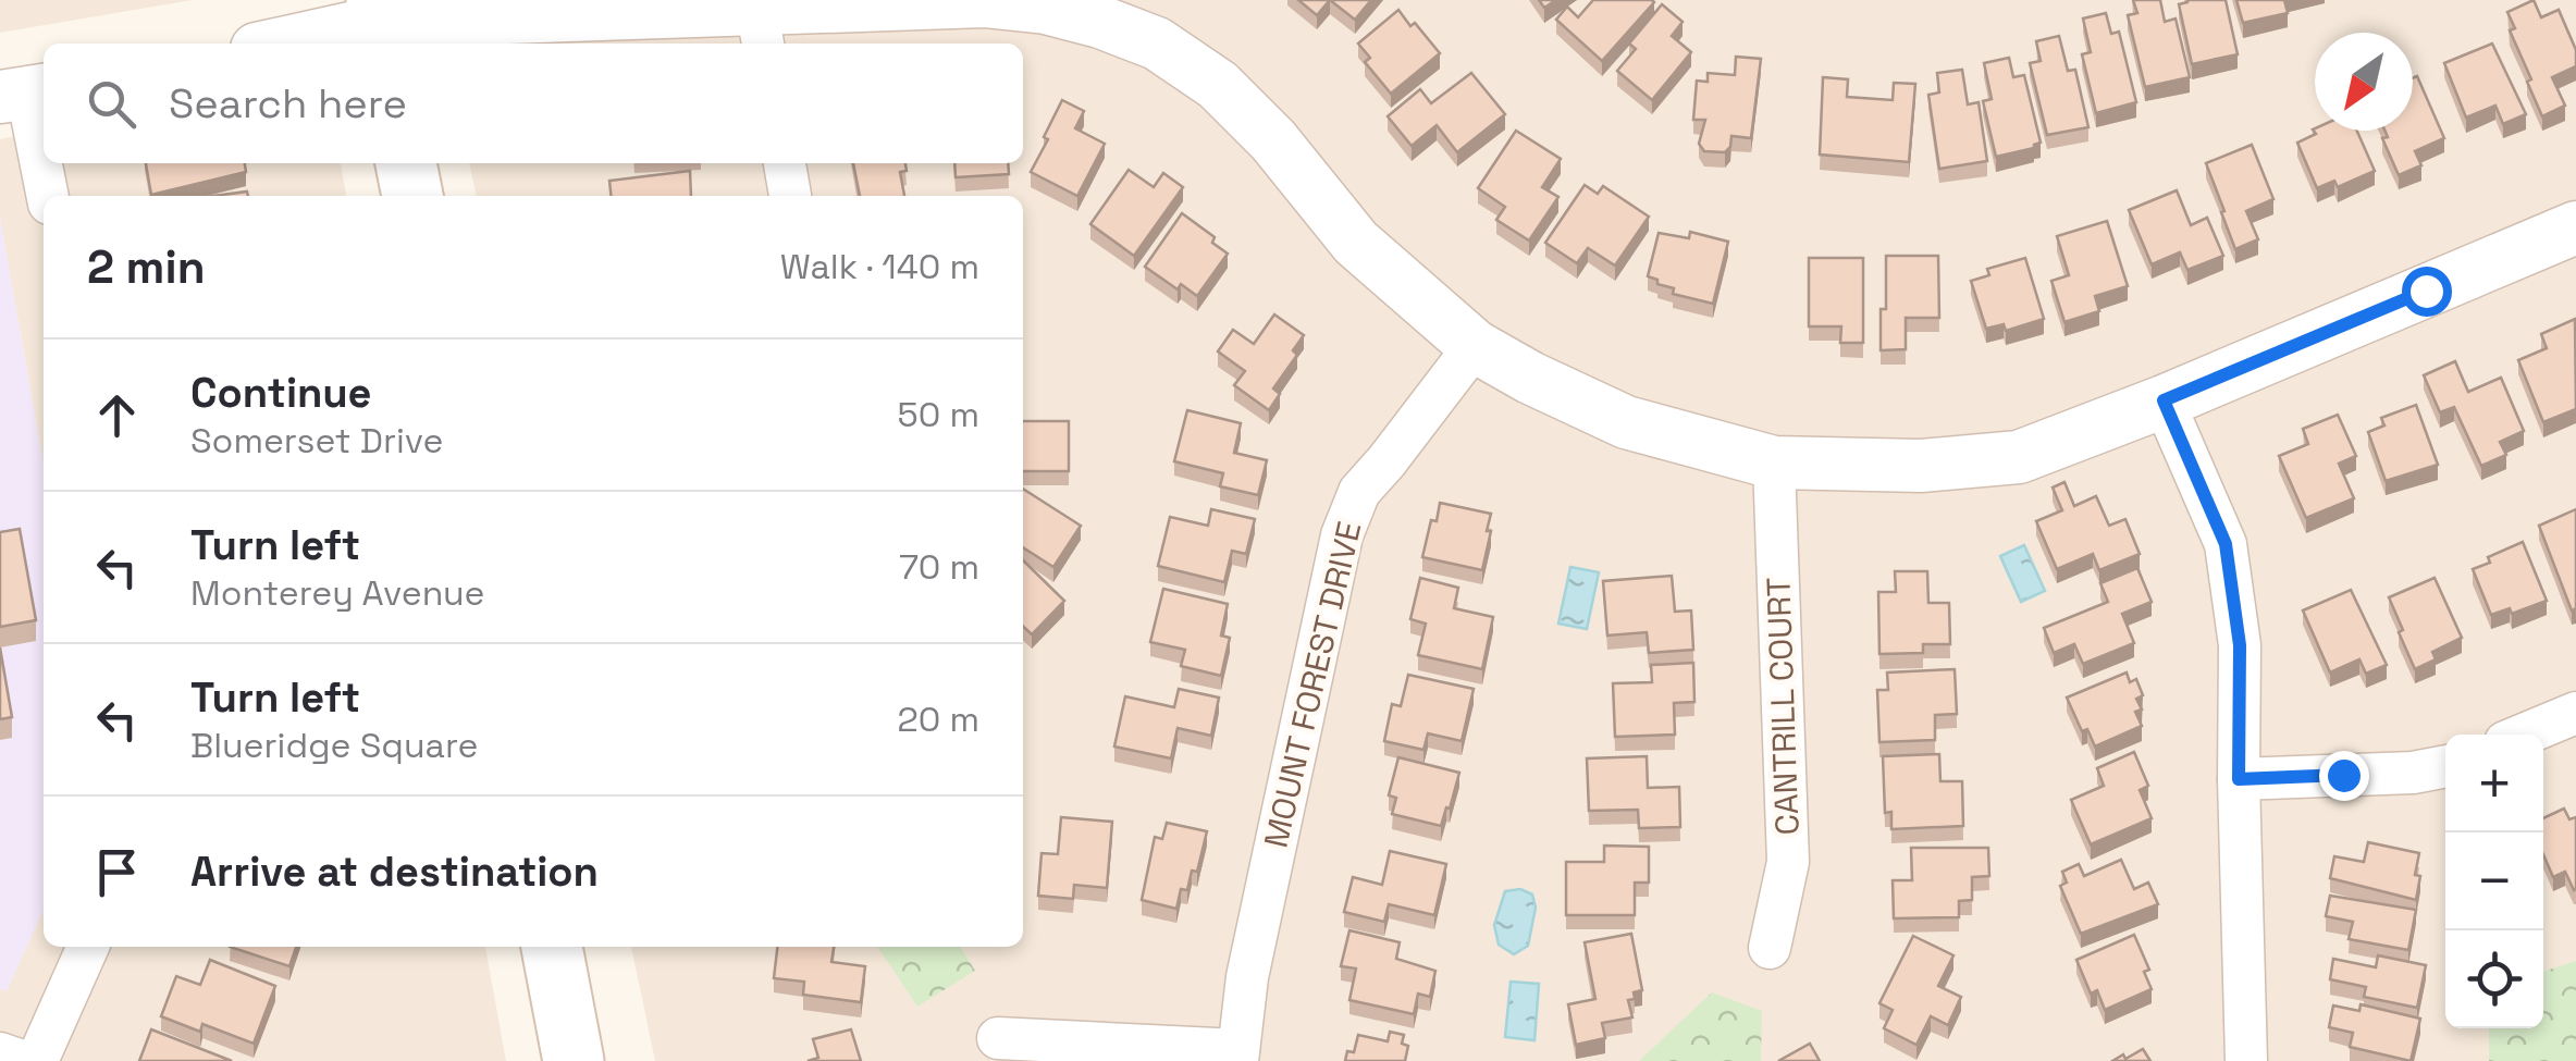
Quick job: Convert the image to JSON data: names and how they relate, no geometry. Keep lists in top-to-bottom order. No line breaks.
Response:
{"streets":{"street":["MOUNT FOREST DRIVE","CANTRILL COURT"]},"north":"bottom left","page":{"search":"Search here","heading":["2 min","Walk · 140 m"],"list":[["Continue","Somerset Drive","50 m"],["Turn left","Monterey Avenue","70 m"],["Turn left","Blueridge Square","20 m"],"Arrive at destination"],"map_buttons":["+","−"]}}
